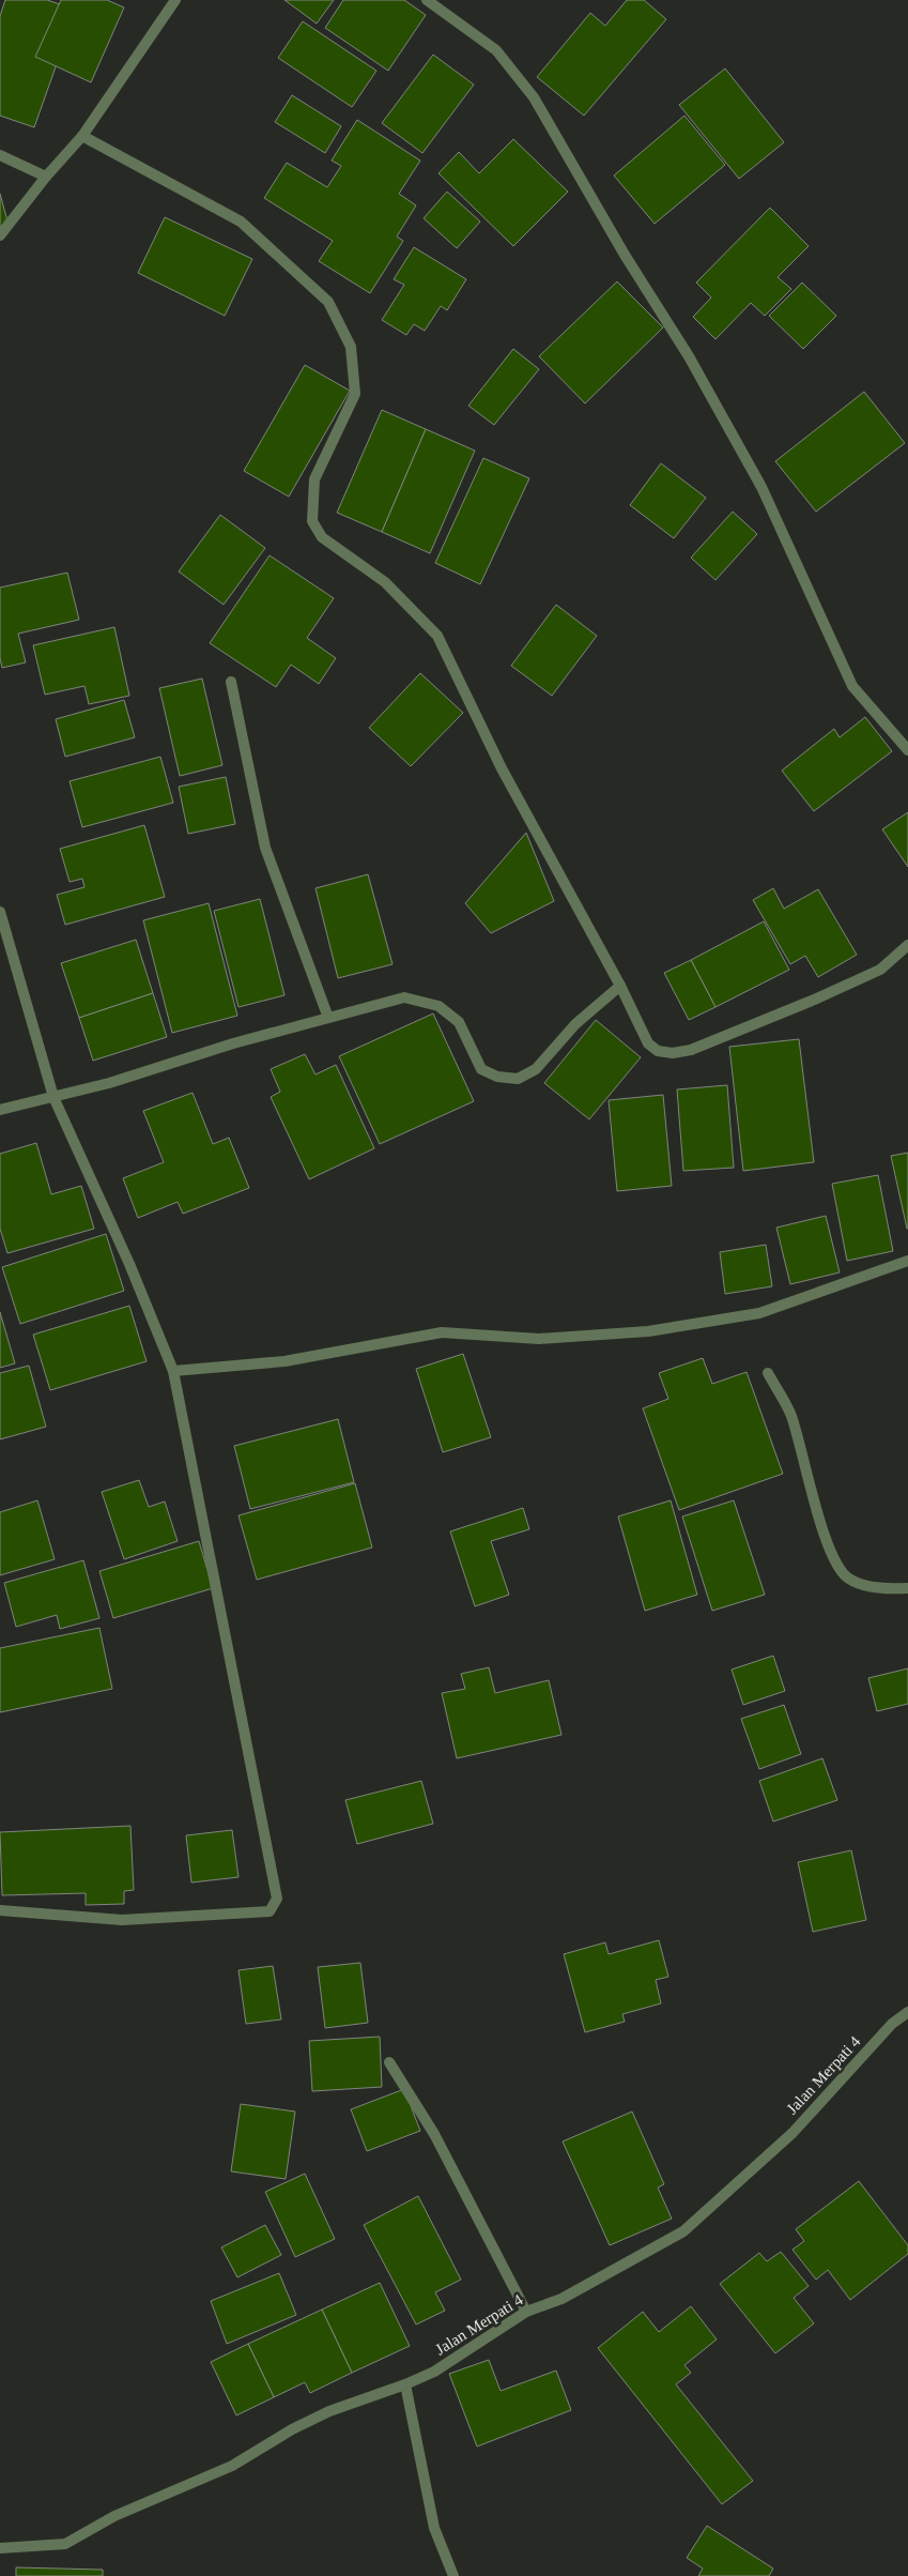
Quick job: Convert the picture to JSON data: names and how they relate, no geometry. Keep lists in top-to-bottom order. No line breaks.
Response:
{"streets":{"street":["Jalan Merpati 4"]}}
